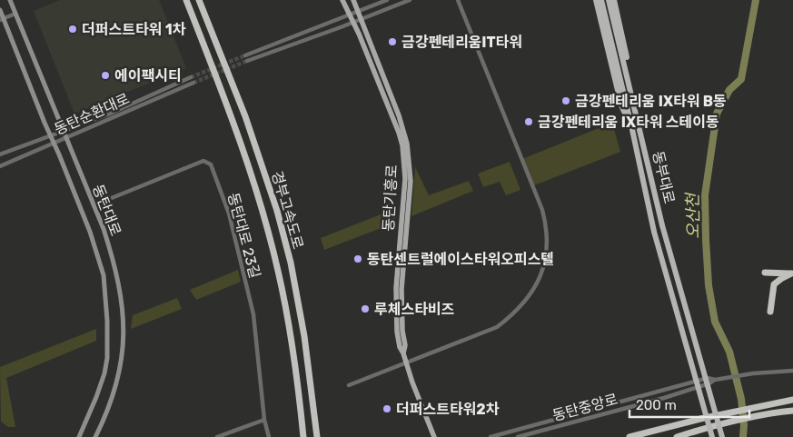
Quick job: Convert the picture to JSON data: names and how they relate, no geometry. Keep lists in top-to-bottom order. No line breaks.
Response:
{"streets":{"highway":["동부대로","경부고속도로"],"main road":["동탄기흥로","동탄대로"],"street":["동탄순환대로","동탄대로 23길","동탄중앙로"]},"crossings":[["동탄순환대로","동탄대로"],["동탄대로","동탄대로 23길"]],"water":["오산천"],"places":["더퍼스트타워 1차","금강펜테리움IT타워","에이팩시티","금강펜테리움 IX타워 B동","금강펜테리움 IX타워 스테이동","동탄센트럴에이스타워오피스텔","루체스타비즈","더퍼스트타워2차"],"scale_bar":"200 m"}
